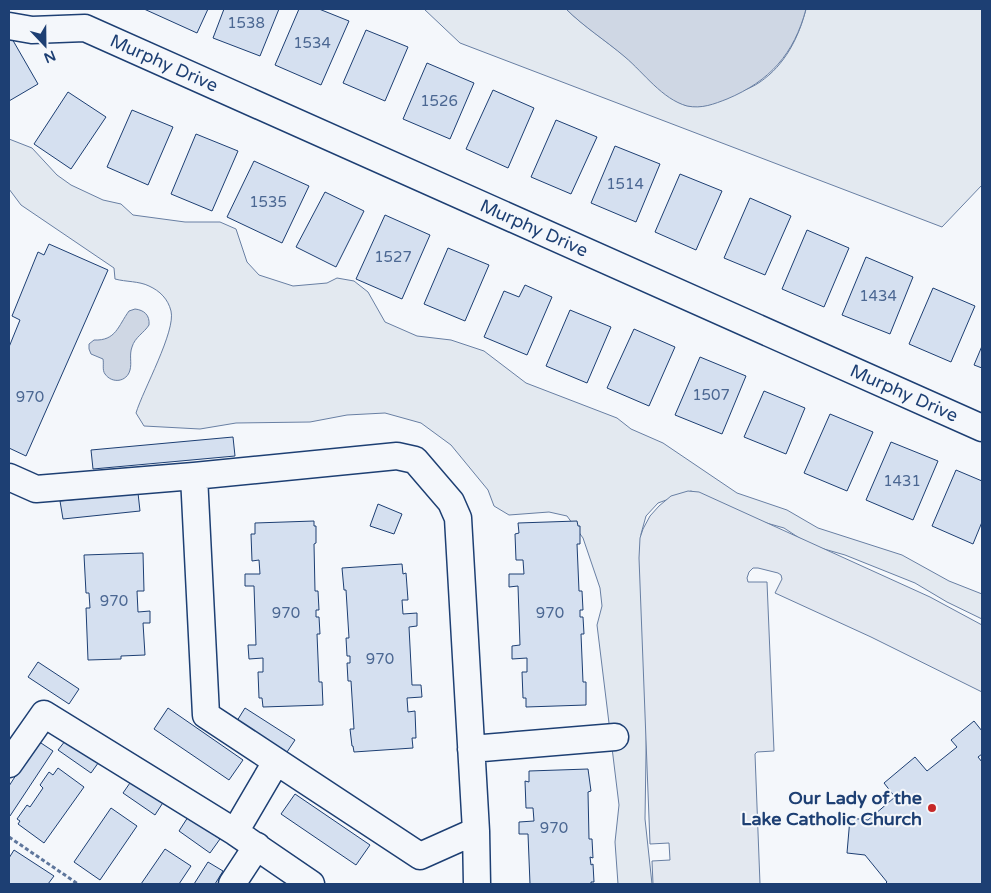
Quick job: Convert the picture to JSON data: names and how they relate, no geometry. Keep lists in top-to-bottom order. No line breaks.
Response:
{"streets":{"street":["Murphy Drive"]},"places":["Our Lady of the Lake Catholic Church"],"house_numbers":["1538","1534","1526","1514","1535","1527","1434","1507","970","1431","970","970","970","970","970"],"north":"bottom"}
